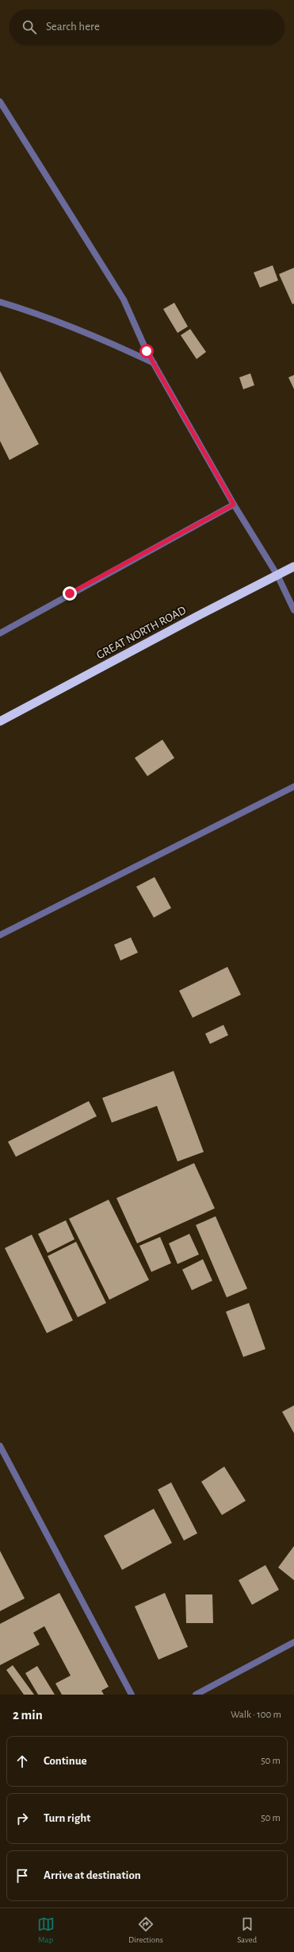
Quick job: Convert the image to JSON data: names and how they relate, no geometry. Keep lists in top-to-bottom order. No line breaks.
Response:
{"streets":{"highway":["GREAT NORTH ROAD"]},"page":{"search":"Search here","heading":["2 min","Walk · 100 m"],"list":[["Continue","50 m"],["Turn right","50 m"],"Arrive at destination"],"nav":["Map","Directions","Saved"]}}
